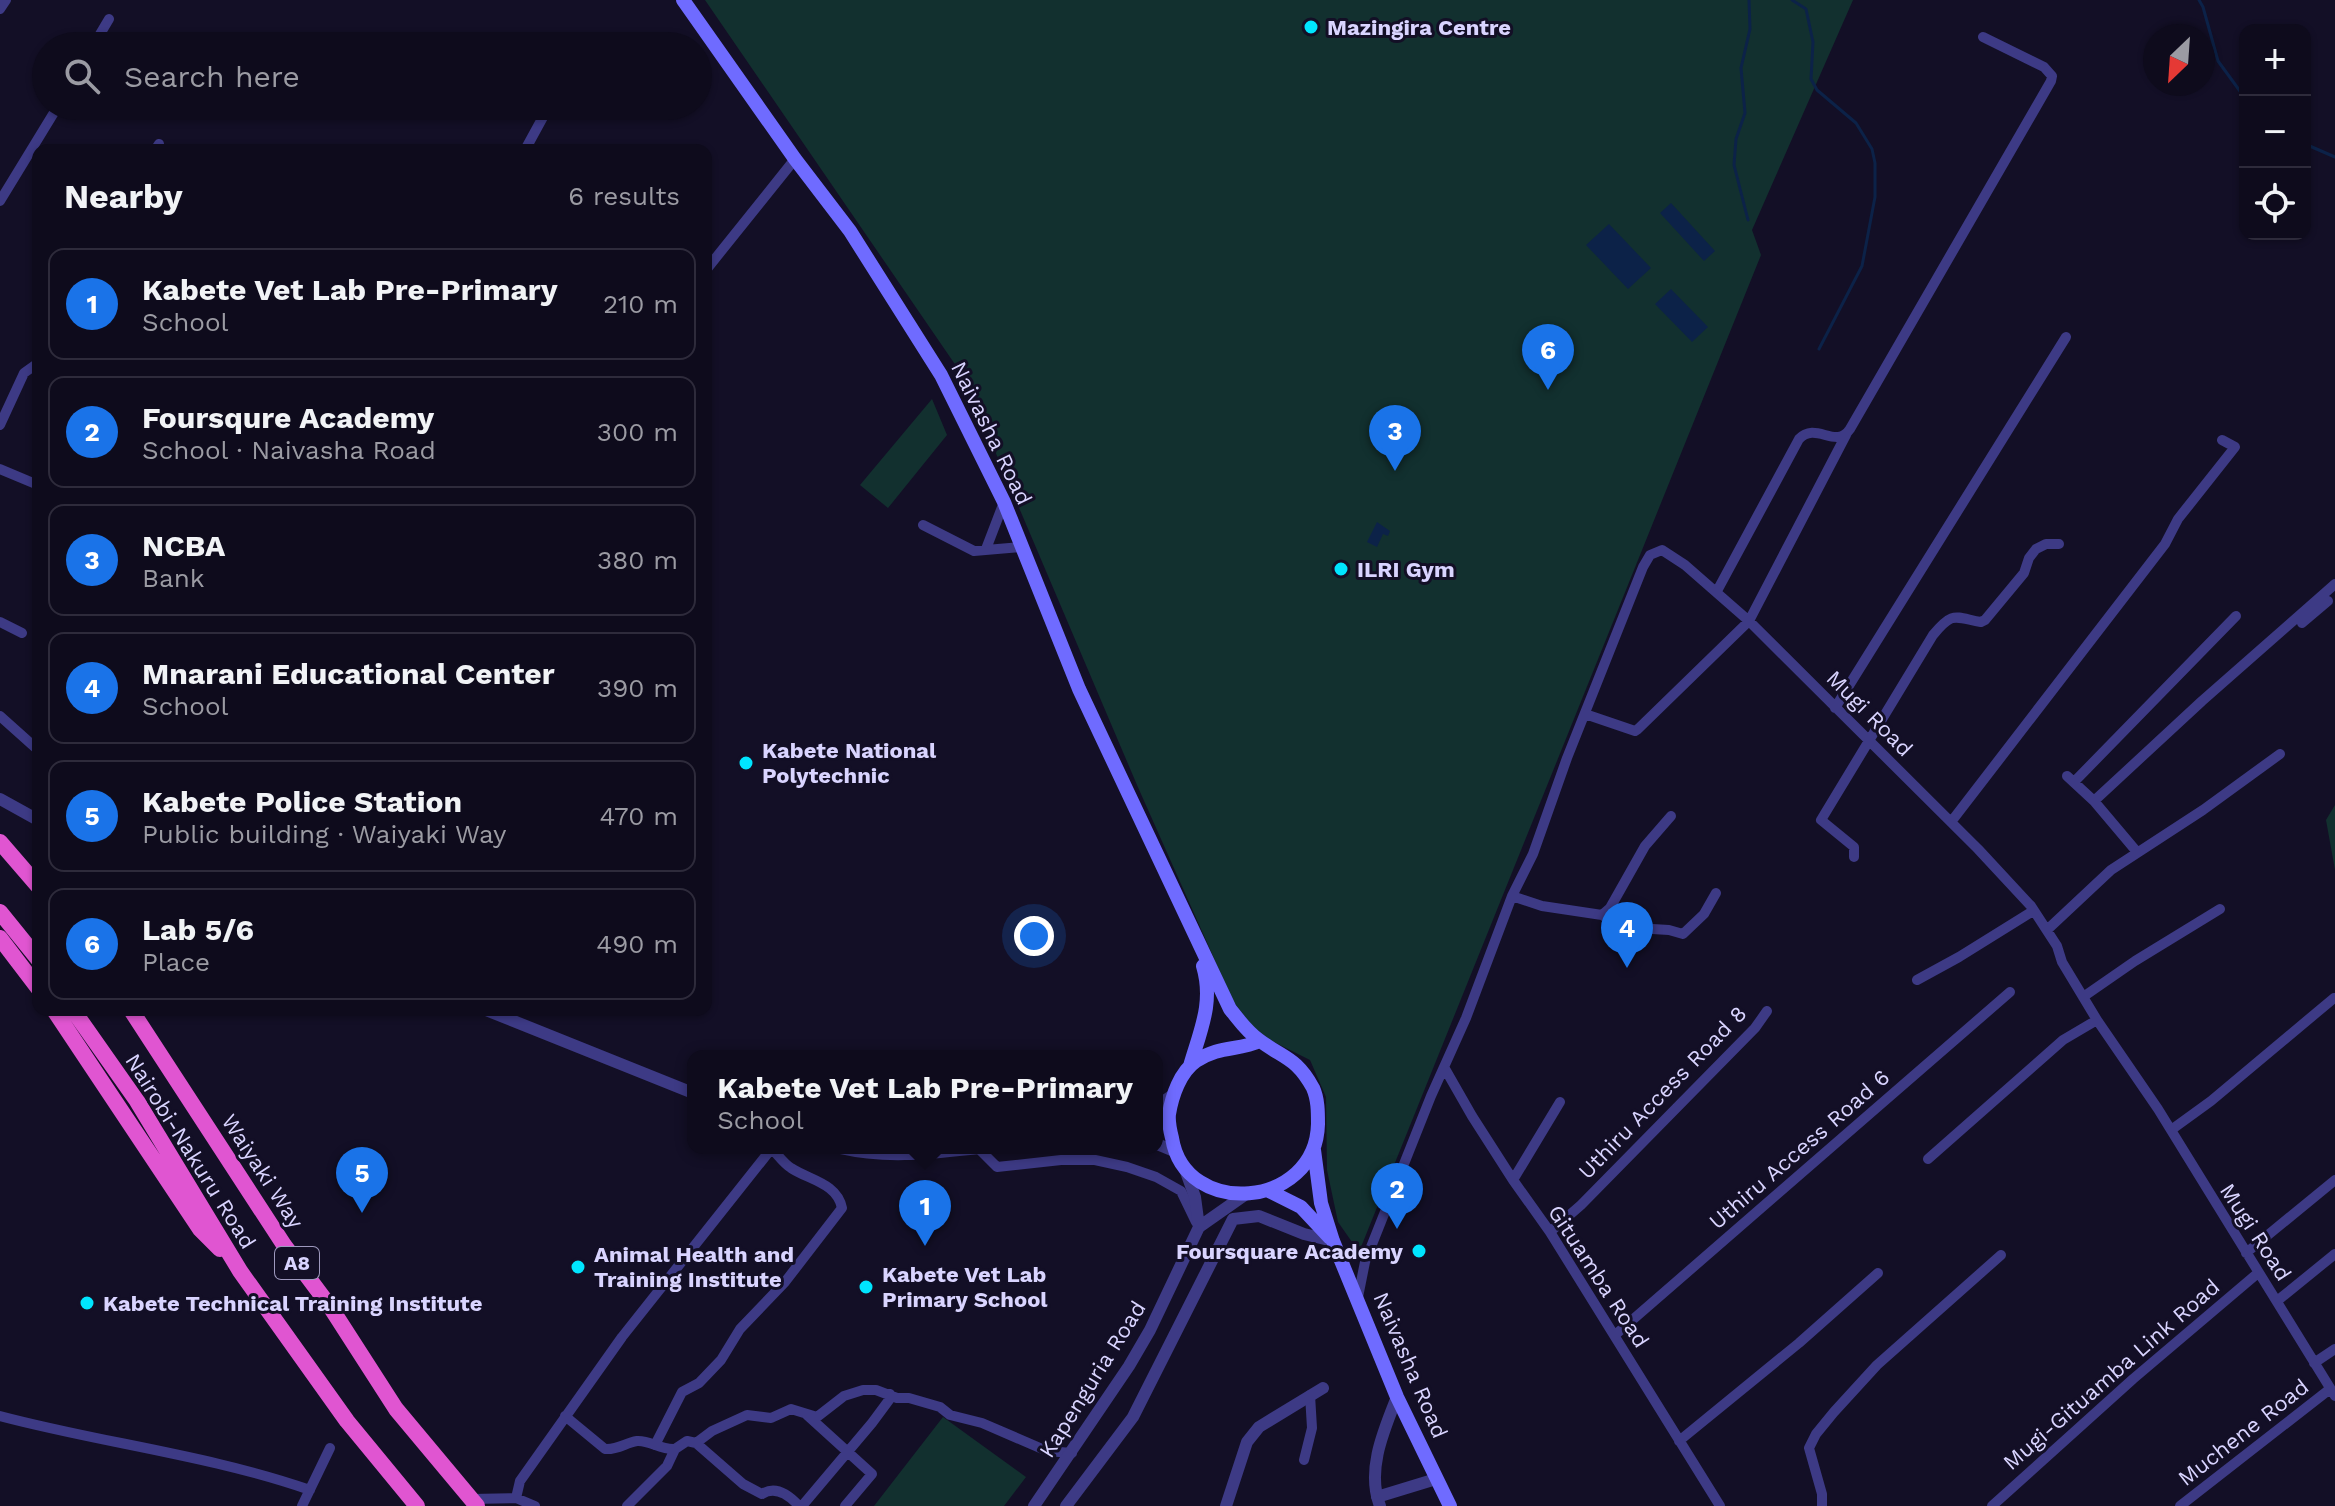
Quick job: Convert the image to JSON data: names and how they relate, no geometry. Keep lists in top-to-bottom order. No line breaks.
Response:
{"streets":{"highway":["Nairobi-Nakuru Road","Waiyaki Way","A8"],"main road":["Naivasha Road"],"street":["Mugi Road","Uthiru Access Road 8","Uthiru Access Road 6","Gituamba Road","Mugi-Gituamba Link Road","Kapenguria Road","Muchene Road"]},"crossings":[["Naivasha Road","Mugi Road"],["Naivasha Road","Kapenguria Road"],["Mugi Road","Gituamba Road"],["Mugi Road","Mugi-Gituamba Link Road"],["Mugi Road","Muchene Road"],["Uthiru Access Road 8","Gituamba Road"],["Uthiru Access Road 6","Gituamba Road"]],"places":["Mazingira Centre","ILRI Gym","Kabete National Polytechnic","Foursquare Academy","Animal Health and Training Institute","Kabete Vet Lab Primary School","Kabete Technical Training Institute"],"north":"bottom left","page":{"map_buttons":["+","−"],"search":"Search here","heading":["Nearby","6 results"],"list":[{"mark":"1","name":"Kabete Vet Lab Pre-Primary","note":"School","value":"210 m"},{"mark":"2","name":"Foursqure Academy","note":"School · Naivasha Road","value":"300 m"},{"mark":"3","name":"NCBA","note":"Bank","value":"380 m"},{"mark":"4","name":"Mnarani Educational Center","note":"School","value":"390 m"},{"mark":"5","name":"Kabete Police Station","note":"Public building · Waiyaki Way","value":"470 m"},{"mark":"6","name":"Lab 5/6","note":"Place","value":"490 m"}],"pins":["6","3","4","5","2","1"],"popup":["Kabete Vet Lab Pre-Primary","School"]}}
